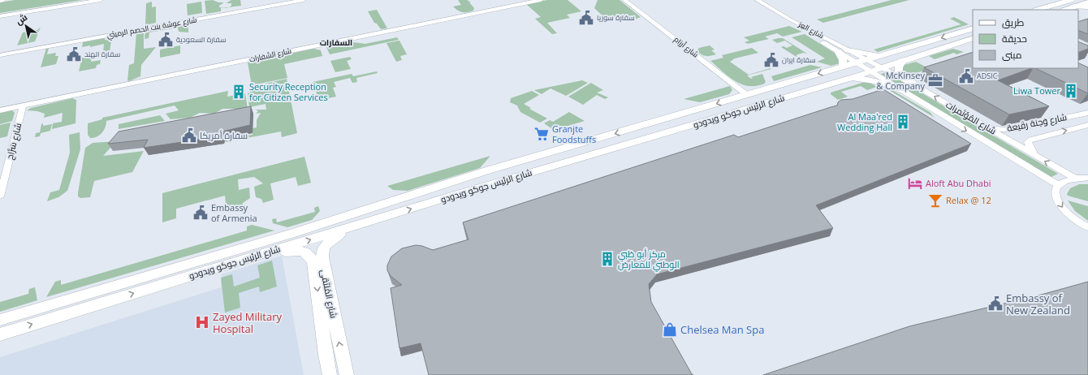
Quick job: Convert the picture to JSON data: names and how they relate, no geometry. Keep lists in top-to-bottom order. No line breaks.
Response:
{"streets":{"street":["شارع عوشة بنت الحصم الرميثي","شارع العِز","شارع أرزام","شارع السَّفارات","شارع الرئيس جوكو ويدودو","شارع المُؤتَمرات","شارع وَجنة رقَيعة","شارع سَرَّاح","شارع المُلتَقى"]},"crossings":[["شارع العِز","شارع الرئيس جوكو ويدودو"],["شارع العِز","شارع المُؤتَمرات"],["شارع أرزام","شارع الرئيس جوكو ويدودو"],["شارع السَّفارات","شارع سَرَّاح"],["شارع الرئيس جوكو ويدودو","شارع المُؤتَمرات"],["شارع الرئيس جوكو ويدودو","شارع المُلتَقى"],["شارع المُؤتَمرات","شارع وَجنة رقَيعة"]],"districts":["السفارات"],"places":{"public building":["سفارة سوريا","سفارة السعودية","سفارة الهند","سفارة ايران","ADSIC","سفارة أمريكا","Embassy of Armenia","Embassy of New Zealand"],"office":["McKinsey & Company"],"building":["Liwa Tower","Security Reception for Citizen Services","Al Maa'red Wedding Hall","مركز أبو ظبي الوطني للمعارض"],"supermarket":["Granjte Foodstuffs"],"hotel":["Aloft Abu Dhabi"],"bar":["Relax @ 12"],"hospital":["Zayed Military Hospital"],"shop":["Chelsea Man Spa"]},"legend":["طريق","حديقة","مبنى"],"north":"top left"}
